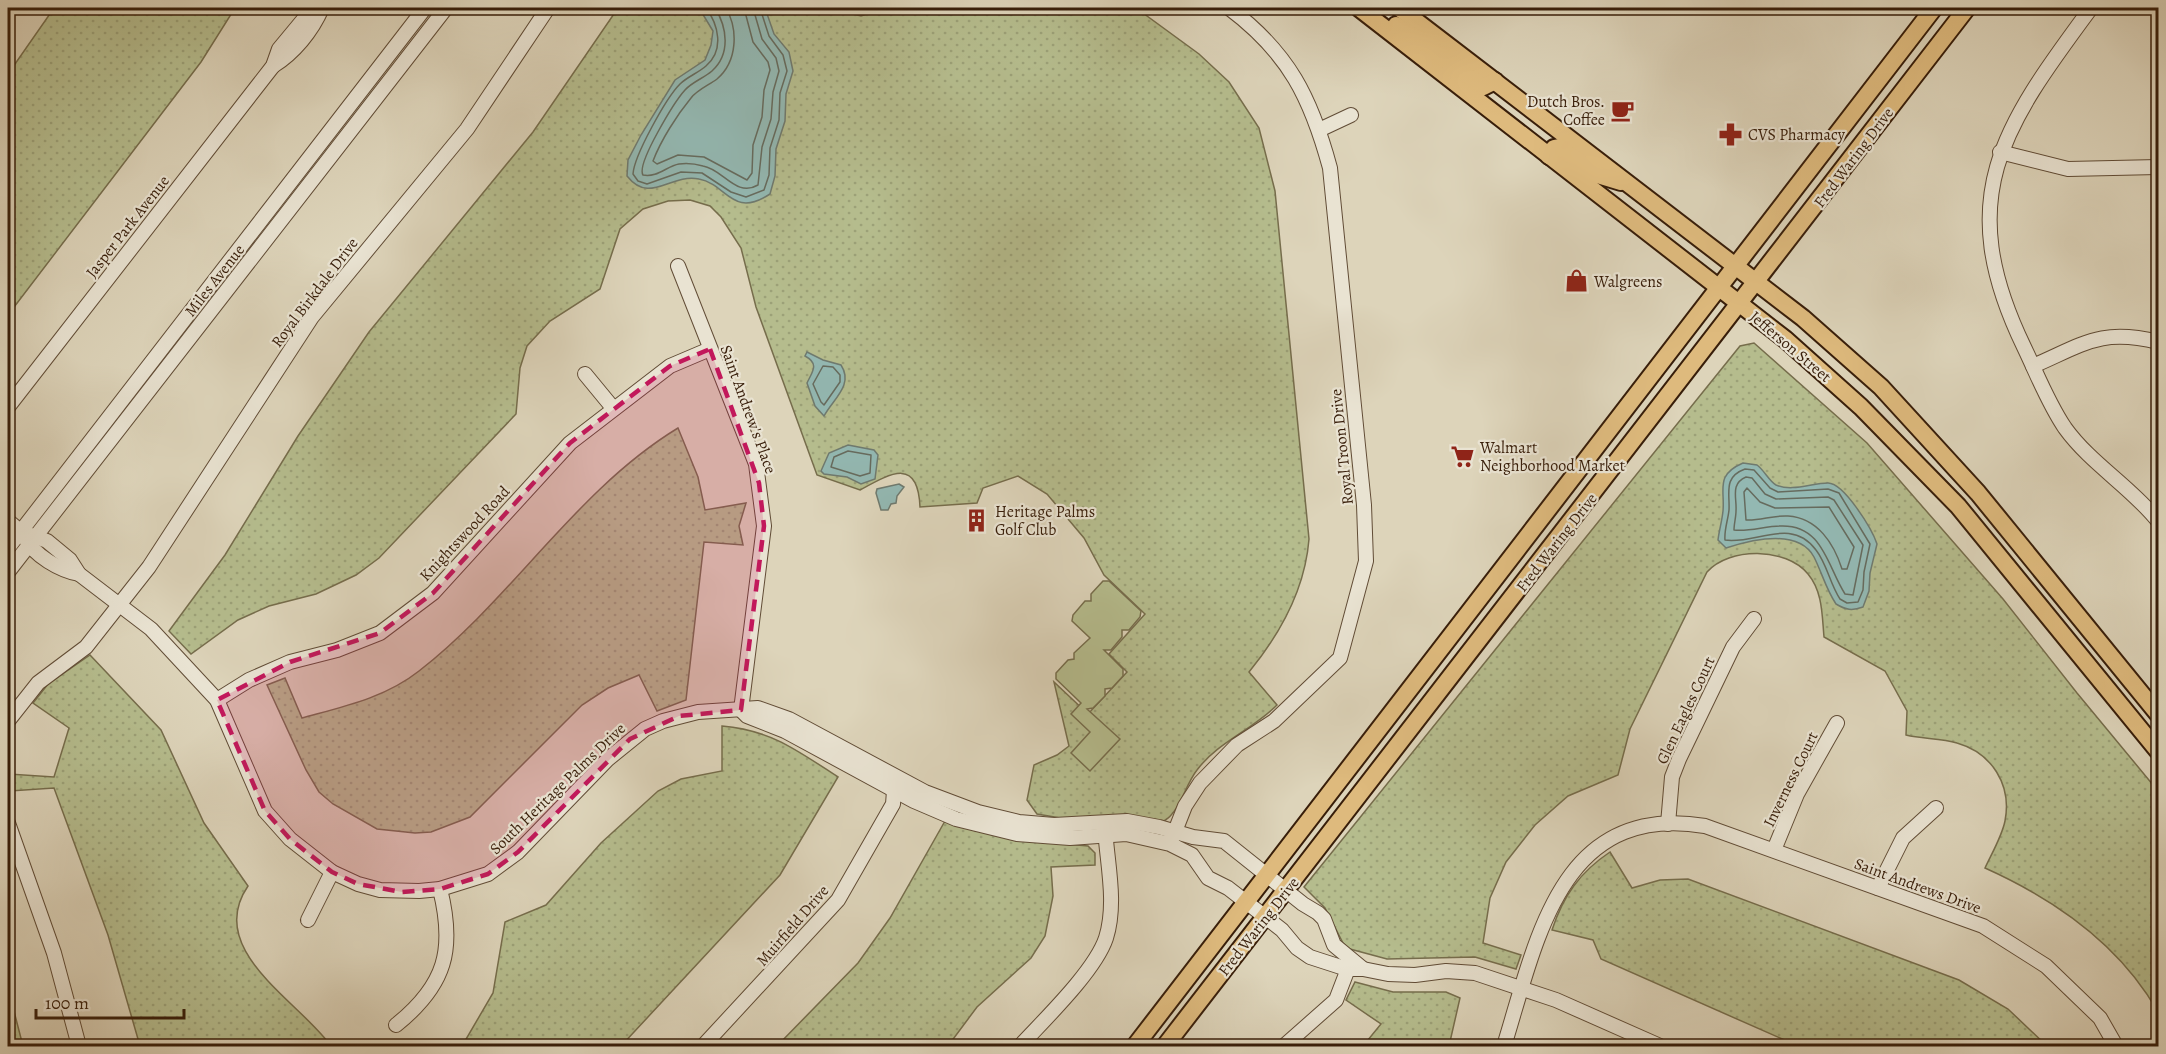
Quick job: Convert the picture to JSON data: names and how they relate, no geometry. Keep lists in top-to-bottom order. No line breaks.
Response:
{"streets":{"main road":["Fred Waring Drive","Jefferson Street"],"street":["Jasper Park Avenue","Miles Avenue","Royal Birkdale Drive","Saint Andrew's Place","Royal Troon Drive","Knightswood Road","Glen Eagles Court","Inverness Court","South Heritage Palms Drive","Saint Andrews Drive","Muirfield Drive"]},"crossings":[["Fred Waring Drive","Jefferson Street"],["Miles Avenue","South Heritage Palms Drive"],["Royal Birkdale Drive","South Heritage Palms Drive"],["Saint Andrew's Place","Knightswood Road"],["Saint Andrew's Place","South Heritage Palms Drive"],["Knightswood Road","South Heritage Palms Drive"],["Glen Eagles Court","Saint Andrews Drive"],["Inverness Court","Saint Andrews Drive"]],"places":{"cafe":["Dutch Bros. Coffee"],"pharmacy":["CVS Pharmacy"],"shop":["Walgreens"],"supermarket":["Walmart Neighborhood Market"],"building":["Heritage Palms Golf Club"]},"scale_bar":"100 m"}
